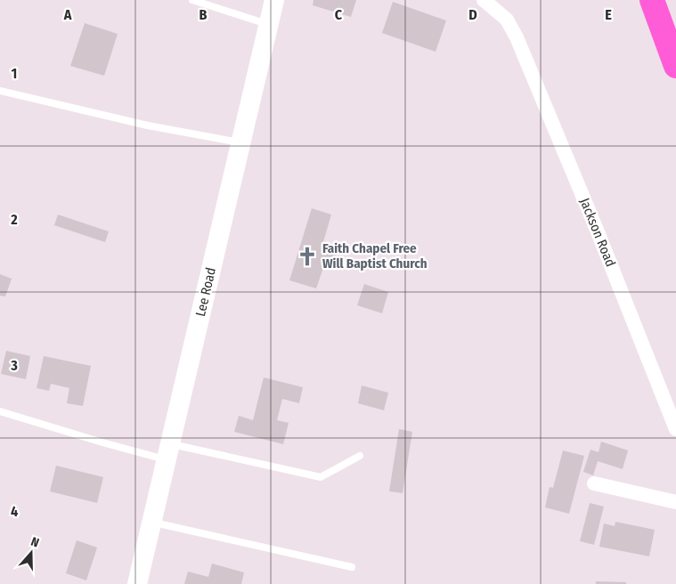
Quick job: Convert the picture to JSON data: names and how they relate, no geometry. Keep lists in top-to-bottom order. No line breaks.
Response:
{"streets":{"street":["Jackson Road","Lee Road"]},"places":{"church":["Faith Chapel Free Will Baptist Church"]},"north":"top","grid":{"columns":["A","B","C","D","E"],"rows":["1","2","3","4"]}}
